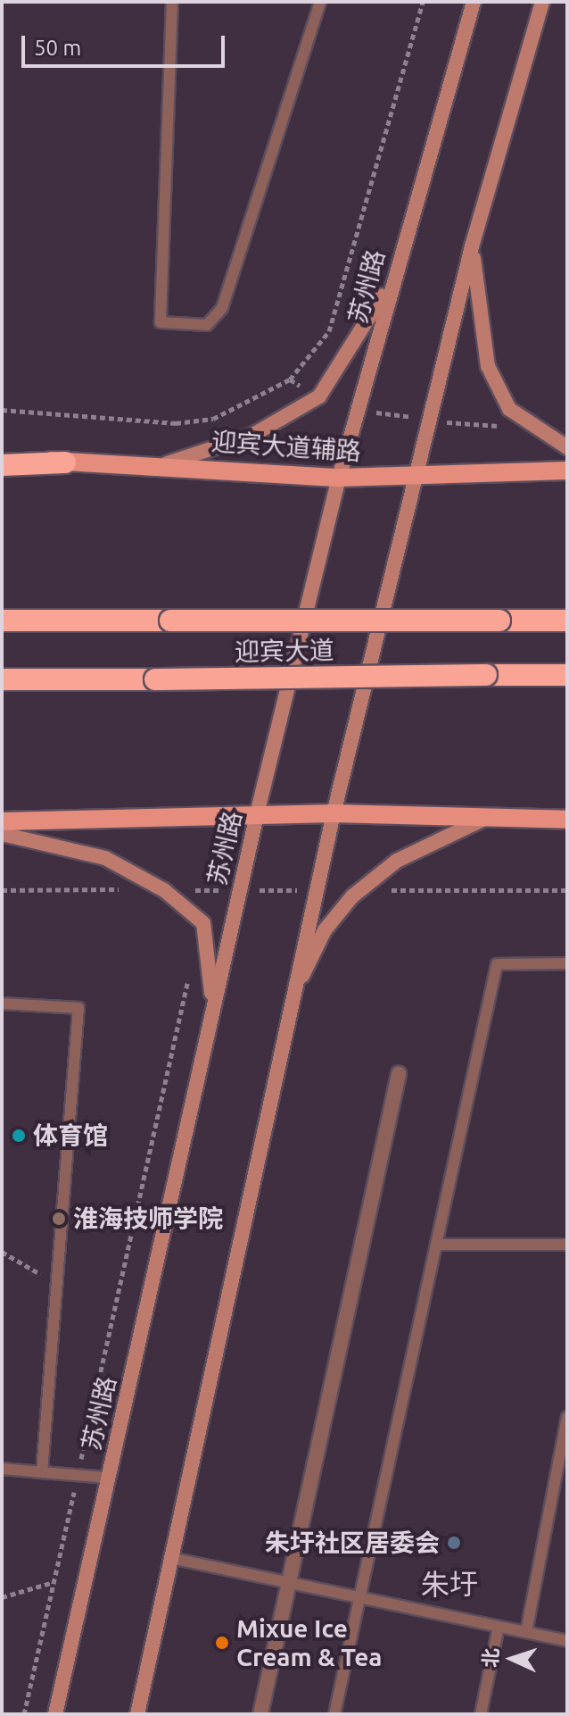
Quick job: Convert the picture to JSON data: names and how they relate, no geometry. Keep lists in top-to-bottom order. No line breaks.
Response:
{"streets":{"highway":["迎宾大道"],"main road":["苏州路","迎宾大道辅路"]},"crossings":[["苏州路","迎宾大道辅路"]],"districts":["朱圩"],"places":["体育馆","淮海技师学院","朱圩社区居委会","Mixue Ice Cream & Tea"],"scale_bar":"50 m","north":"left"}
